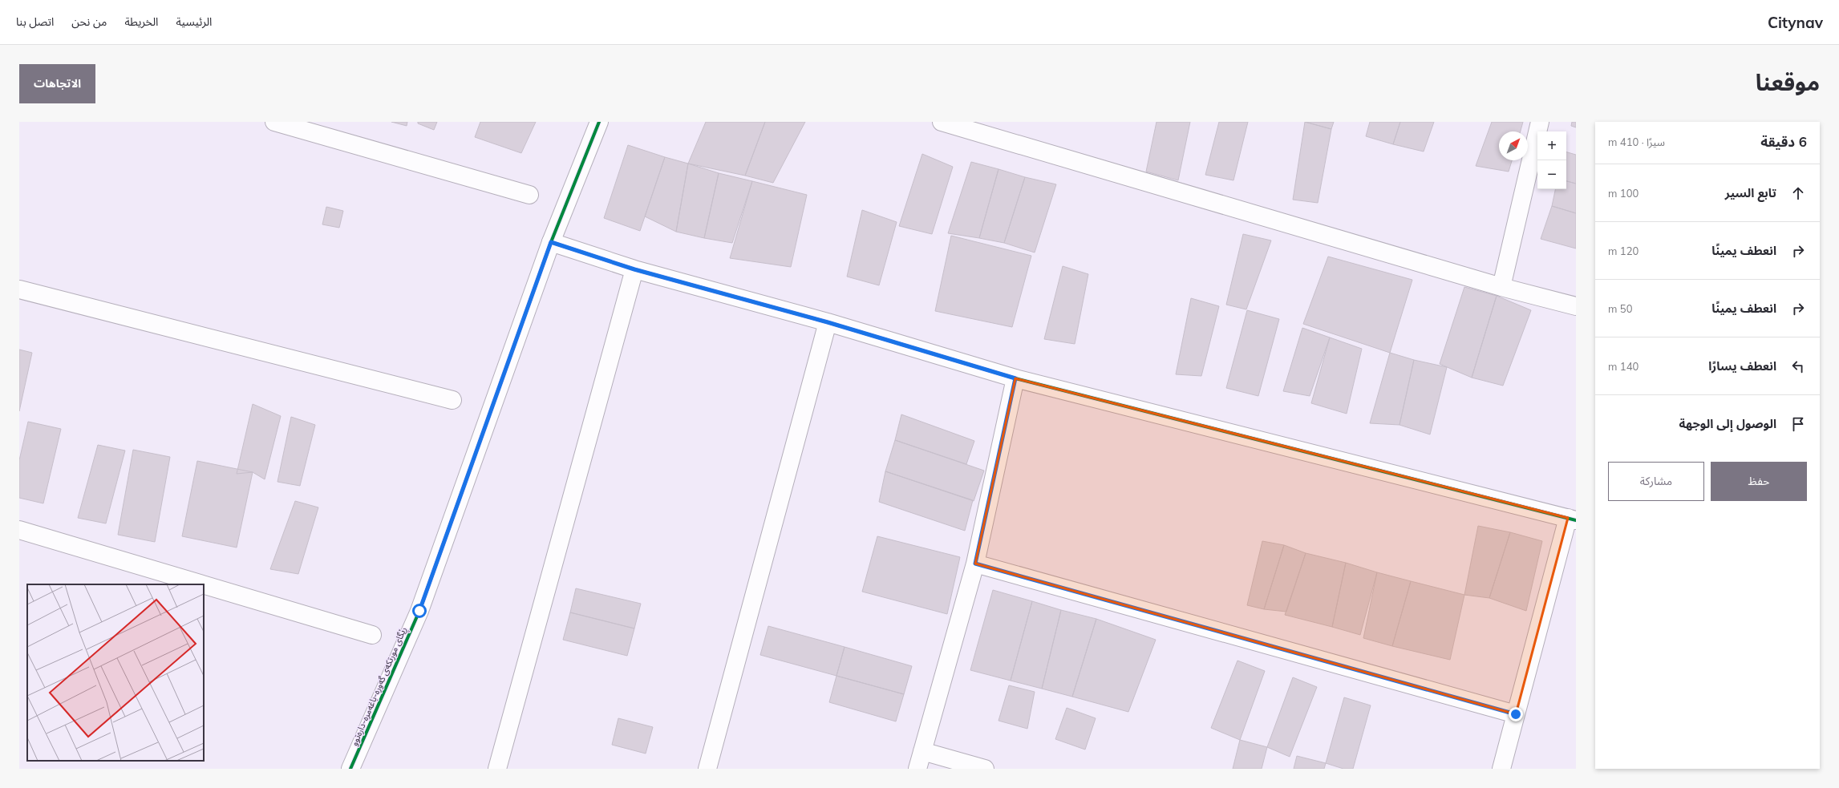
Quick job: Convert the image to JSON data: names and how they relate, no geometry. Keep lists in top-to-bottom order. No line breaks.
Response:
{"streets":{"street":["ڕێگای مورتکەی گەورە-باغەمرە-دارەتوو"]},"north":"top right","page":{"header":"Citynav","nav":["الرئيسية","الخريطة","من نحن","اتصل بنا"],"title":"موقعنا","buttons":["الاتجاهات",["حفظ","مشاركة"]],"heading":["6 دقيقة","سيرًا · 410 m"],"map_buttons":["+","−"],"list":[["تابع السير","100 m"],["انعطف يمينًا","120 m"],["انعطف يمينًا","50 m"],["انعطف يسارًا","140 m"],"الوصول إلى الوجهة"]}}
